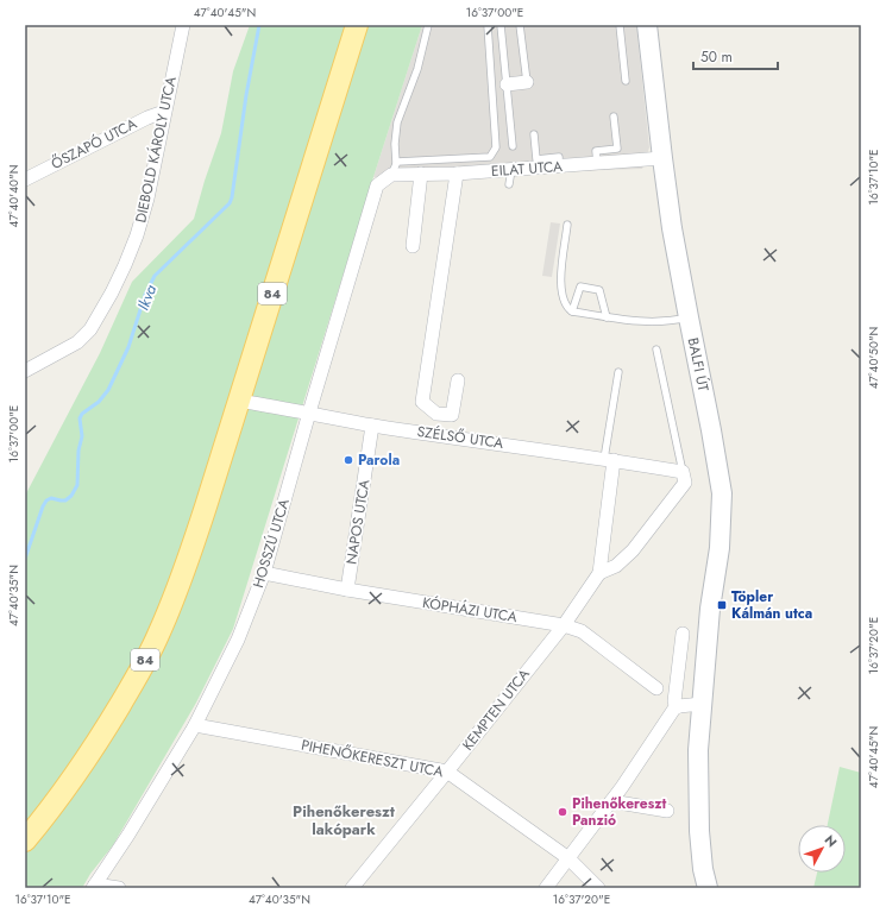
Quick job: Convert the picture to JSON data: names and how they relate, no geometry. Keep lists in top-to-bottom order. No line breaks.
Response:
{"streets":{"main road":["84","BALFI ÚT"],"street":["ŐSZAPÓ UTCA","DIEBOLD KÁROLY UTCA","EILAT UTCA","SZÉLSŐ UTCA","NAPOS UTCA","HOSSZÚ UTCA","KÓPHÁZI UTCA","KEMPTEN UTCA","PIHENŐKERESZT UTCA"]},"crossings":[["ŐSZAPÓ UTCA","DIEBOLD KÁROLY UTCA"],["EILAT UTCA","BALFI ÚT"],["EILAT UTCA","SZÉLSŐ UTCA"],["EILAT UTCA","HOSSZÚ UTCA"],["84","SZÉLSŐ UTCA"],["SZÉLSŐ UTCA","NAPOS UTCA"],["SZÉLSŐ UTCA","HOSSZÚ UTCA"],["SZÉLSŐ UTCA","KEMPTEN UTCA"],["NAPOS UTCA","KÓPHÁZI UTCA"],["HOSSZÚ UTCA","KÓPHÁZI UTCA"],["HOSSZÚ UTCA","PIHENŐKERESZT UTCA"],["KÓPHÁZI UTCA","KEMPTEN UTCA"],["KEMPTEN UTCA","PIHENŐKERESZT UTCA"]],"districts":["Pihenőkereszt lakópark"],"water":["Ikva"],"places":{"other":["Parola","Pihenőkereszt Panzió"],"transit":["Töpler Kálmán utca"]},"scale_bar":"50 m","north":"top right","coordinates":["47°40'45\"N","16°37'00\"E","16°37'10\"E","47°40'40\"N","47°40'50\"N","47°40'35\"N","16°37'20\"E"]}
